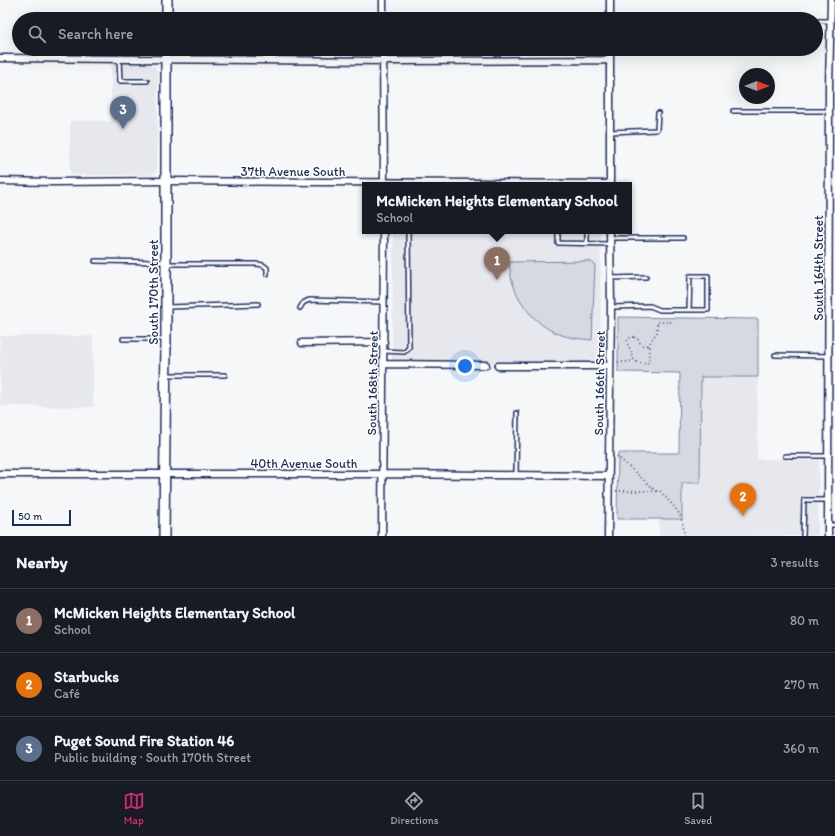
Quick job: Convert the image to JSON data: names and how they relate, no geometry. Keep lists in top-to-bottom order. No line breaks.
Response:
{"streets":{"street":["37th Avenue South","South 164th Street","South 170th Street","South 168th Street","South 166th Street","40th Avenue South"]},"crossings":[["37th Avenue South","South 170th Street"],["South 170th Street","40th Avenue South"],["South 168th Street","40th Avenue South"],["South 166th Street","40th Avenue South"]],"scale_bar":"50 m","north":"right","page":{"search":"Search here","pins":["3","1","2"],"popup":["McMicken Heights Elementary School","School"],"scale":"50 m","heading":["Nearby","3 results"],"list":[{"mark":"1","name":"McMicken Heights Elementary School","note":"School","value":"80 m"},{"mark":"2","name":"Starbucks","note":"Café","value":"270 m"},{"mark":"3","name":"Puget Sound Fire Station 46","note":"Public building · South 170th Street","value":"360 m"}],"nav":["Map","Directions","Saved"]}}
